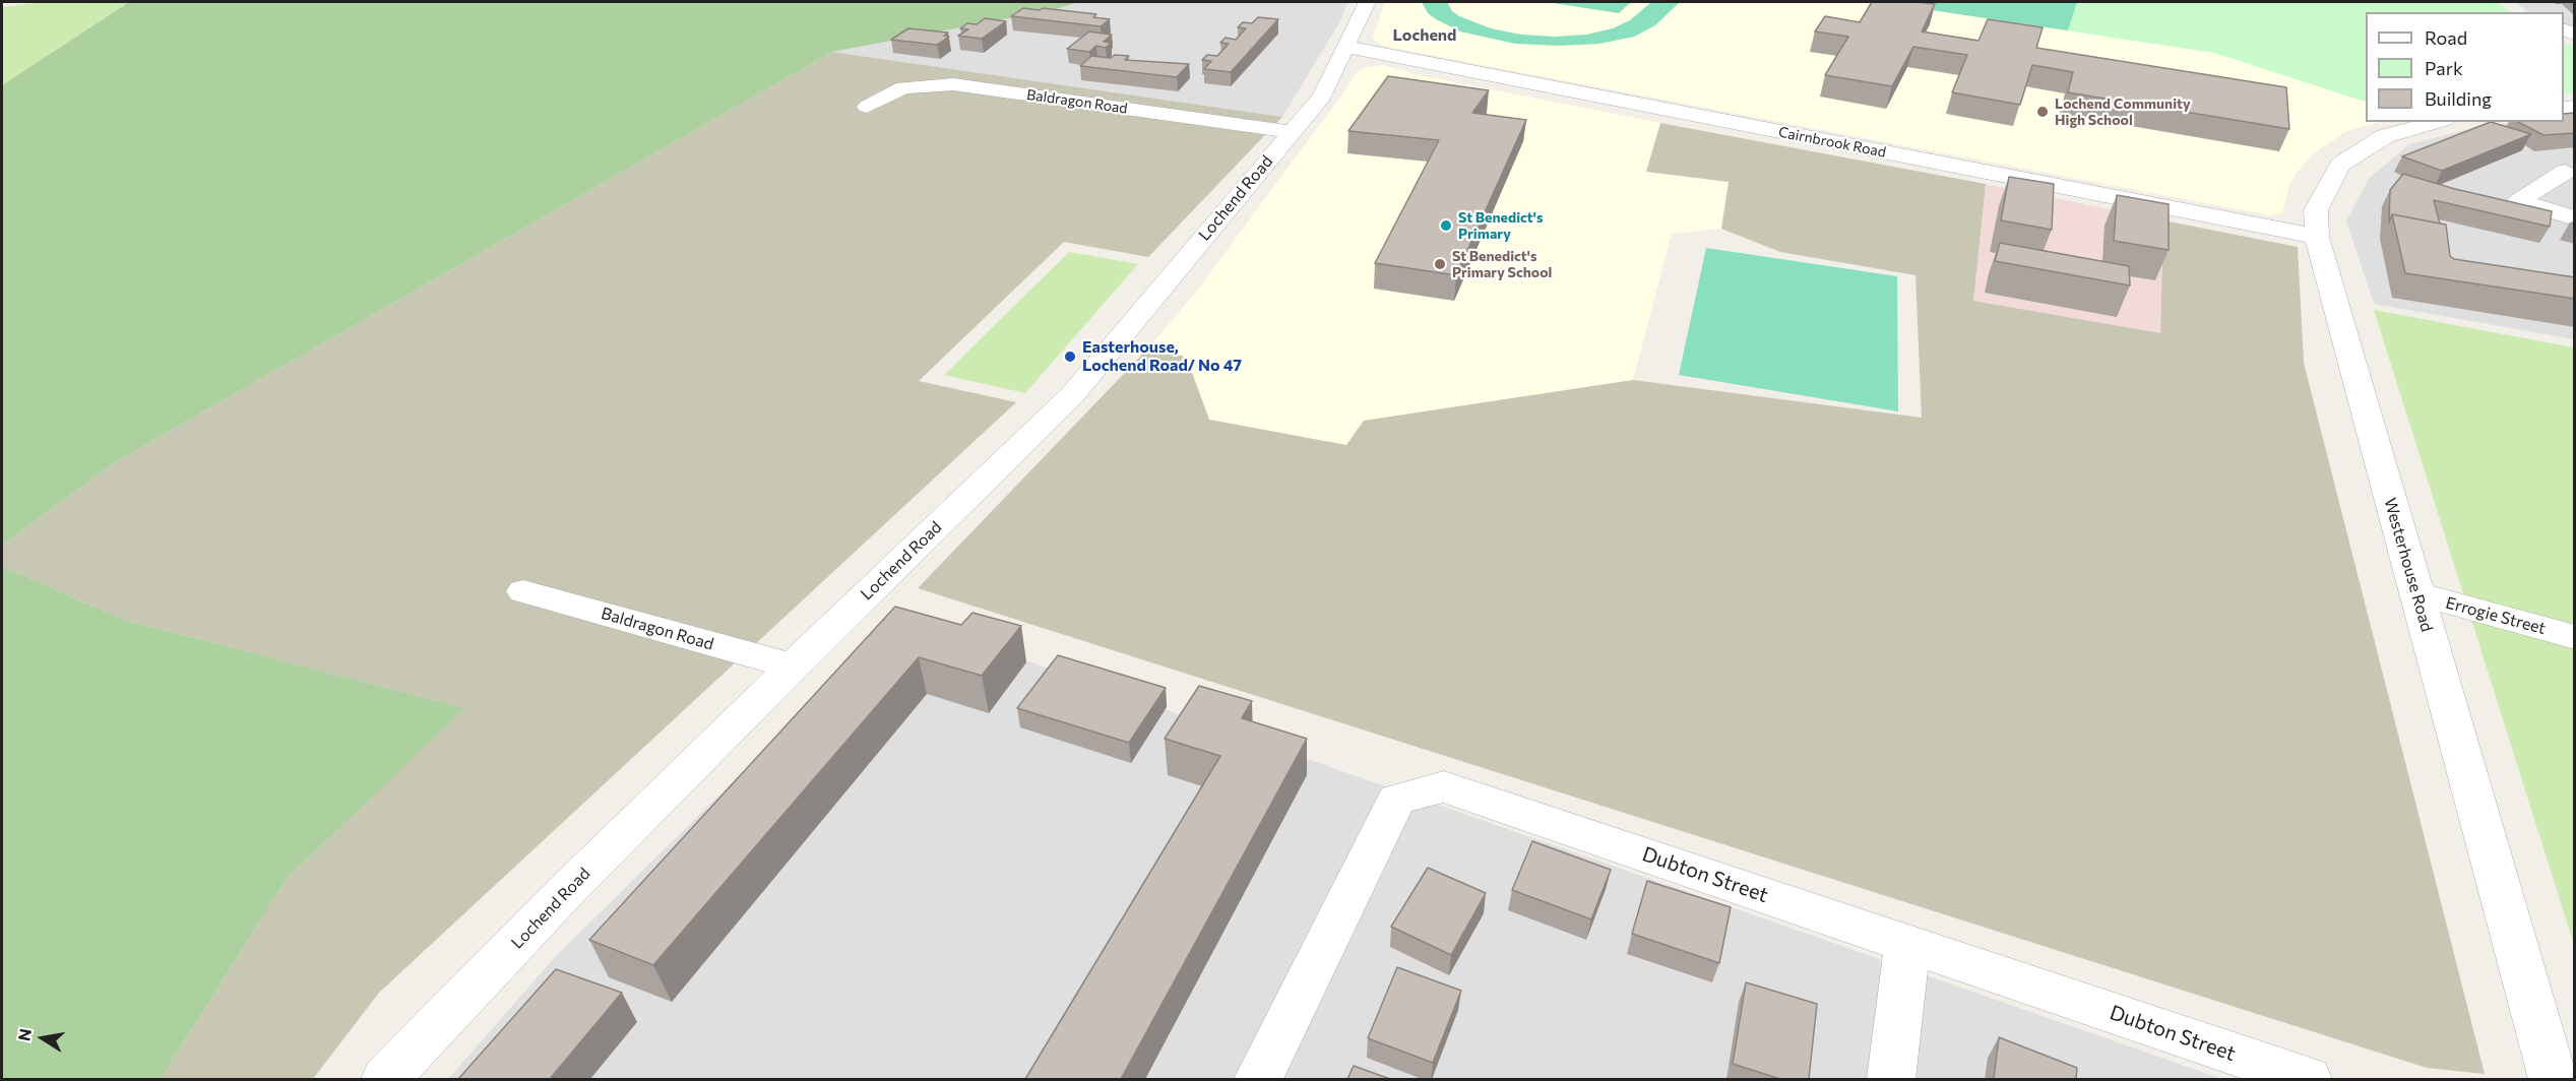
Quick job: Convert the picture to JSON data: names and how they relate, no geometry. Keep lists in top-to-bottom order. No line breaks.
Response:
{"streets":{"street":["Baldragon Road","Cairnbrook Road","Lochend Road","Westerhouse Road","Errogie Street","Dubton Street"]},"crossings":[["Baldragon Road","Lochend Road"],["Cairnbrook Road","Lochend Road"],["Cairnbrook Road","Westerhouse Road"],["Westerhouse Road","Errogie Street"]],"districts":["Lochend"],"places":["Lochend Community High School","St Benedict's Primary","St Benedict's Primary School","Easterhouse, Lochend Road/ No 47"],"legend":["Road","Park","Building"],"north":"left"}
